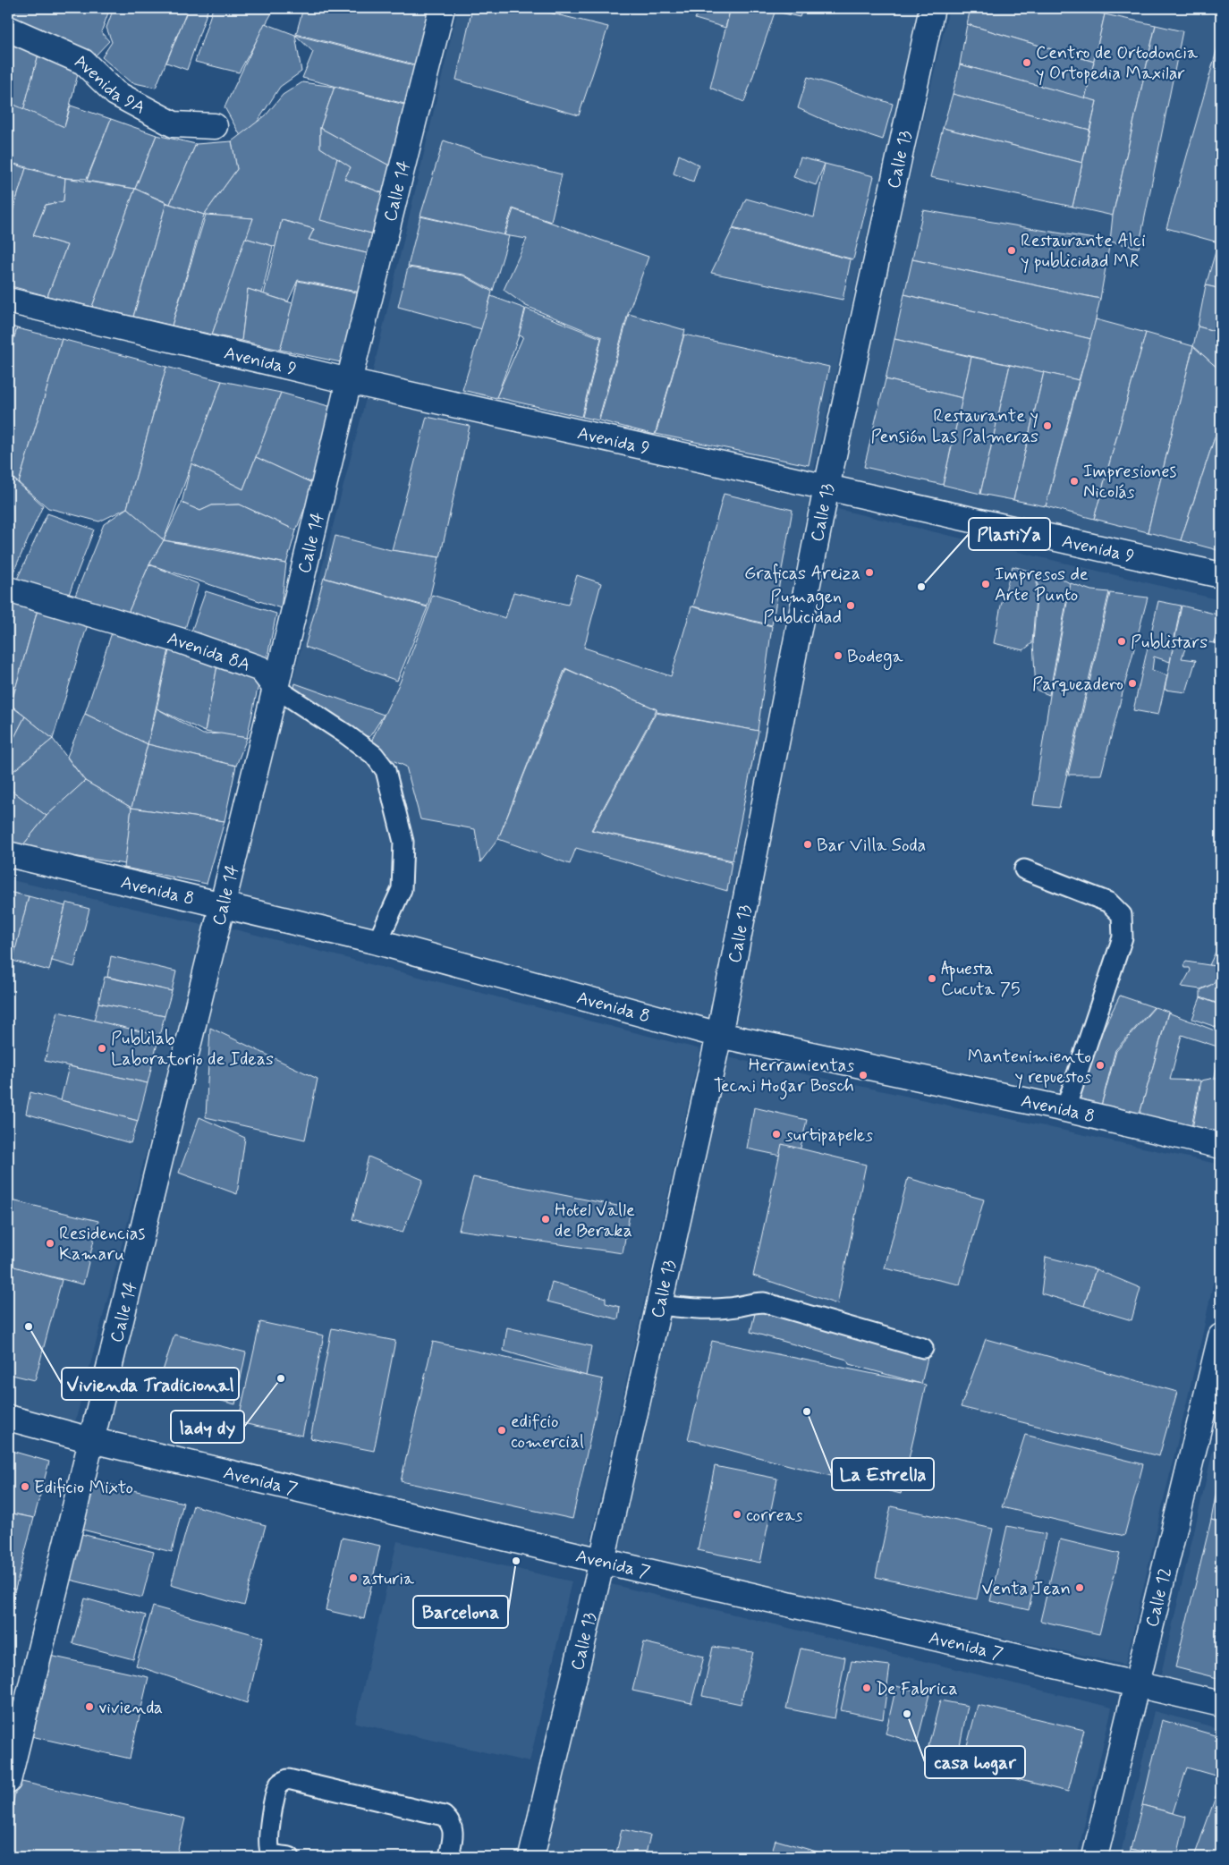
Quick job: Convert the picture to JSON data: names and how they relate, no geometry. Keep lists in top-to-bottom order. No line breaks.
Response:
{"streets":{"street":["Avenida 9A","Calle 13","Calle 14","Avenida 9","Avenida 8A","Avenida 8","Avenida 7","Calle 12"]},"crossings":[["Calle 13","Avenida 9"],["Calle 13","Avenida 8"],["Calle 13","Avenida 7"],["Calle 14","Avenida 9"],["Calle 14","Avenida 8A"],["Calle 14","Avenida 8"],["Calle 14","Avenida 7"],["Avenida 8A","Avenida 8"],["Avenida 7","Calle 12"]],"places":["Centro de Ortodoncia y Ortopedia Maxilar","Restaurante Alci y publicidad MR","Restaurante y Pensión Las Palmeras","Impresiones Nicolás","Graficas Areiza","Impresos de Arte Punto","PlastiYa","Pumagen Publicidad","Publistars","Bodega","Parqueadero","Bar Villa Soda","Apuesta Cucuta 75","Publilab Laboratorio de Ideas","Mantenimiento y repuestos","Herramientas Tecni Hogar Bosch","surtipapeles","Hotel Valle de Beraka","Residencias Kamaru","Vivienda Tradicional","lady dy","La Estrella","edifcio comercial","Edificio Mixto","correas","Barcelona","asturia","Venta Jean","De Fabrica","vivienda","casa hogar"]}
